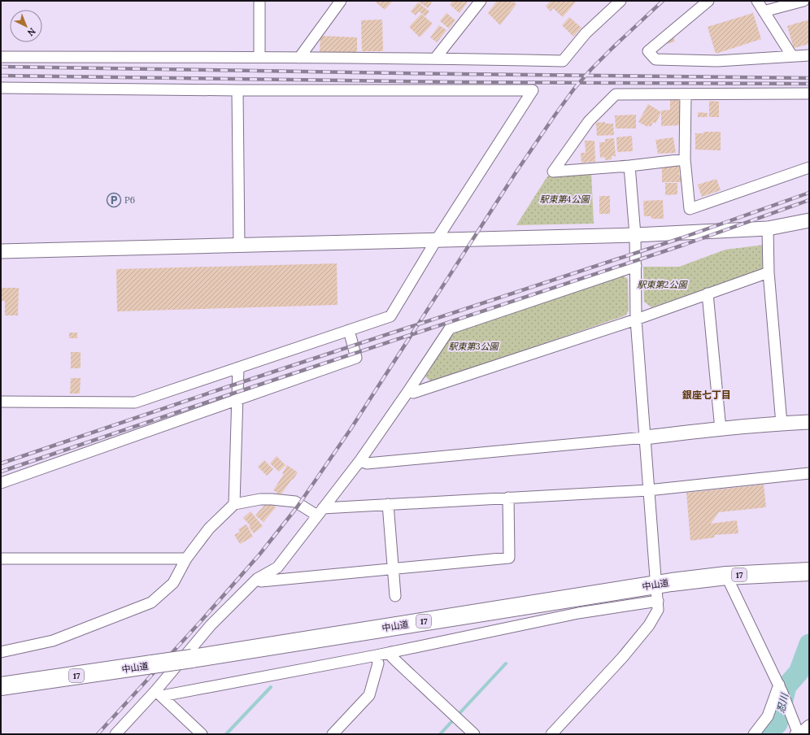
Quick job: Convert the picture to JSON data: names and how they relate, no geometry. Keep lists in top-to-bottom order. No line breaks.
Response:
{"streets":{"highway":["17","中山道"]},"districts":["銀座七丁目"],"water":["忍川"],"parks":["駅東第4公園","駅東第2公園","駅東第3公園"],"places":{"parking":["P6"]},"north":"bottom right"}
